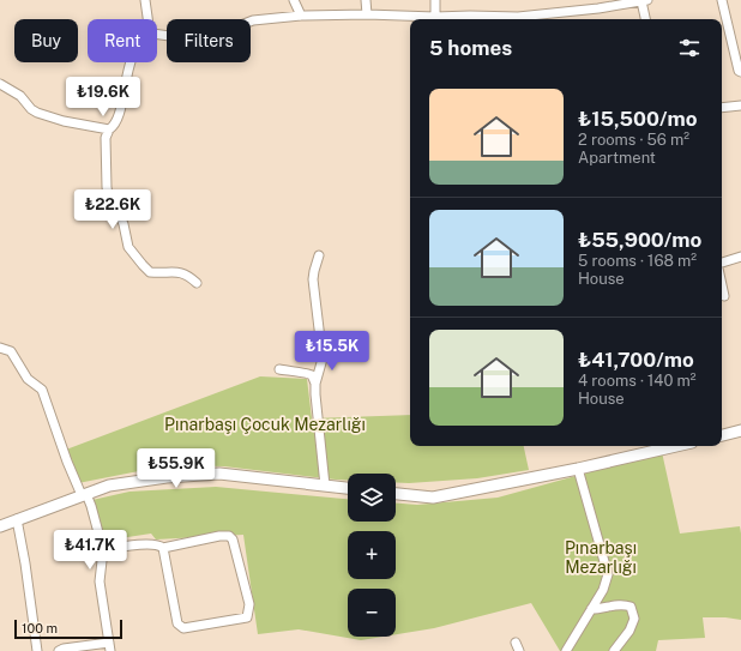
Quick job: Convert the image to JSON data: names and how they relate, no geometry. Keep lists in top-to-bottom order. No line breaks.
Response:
{"parks":["Pınarbaşı Çocuk Mezarlığı","Pınarbaşı Mezarlığı"],"scale_bar":"100 m","page":{"chip":["Buy","Rent","Filters"],"heading":"5 homes","price":["₺19.6K","₺22.6K","₺15.5K","₺55.9K","₺41.7K"],"list":[{"name":"₺15,500/mo","note":"2 rooms · 56 m² · Apartment"},{"name":"₺55,900/mo","note":"5 rooms · 168 m² · House"},{"name":"₺41,700/mo","note":"4 rooms · 140 m² · House"}],"map_buttons":["+","−"],"scale":"100 m"}}
